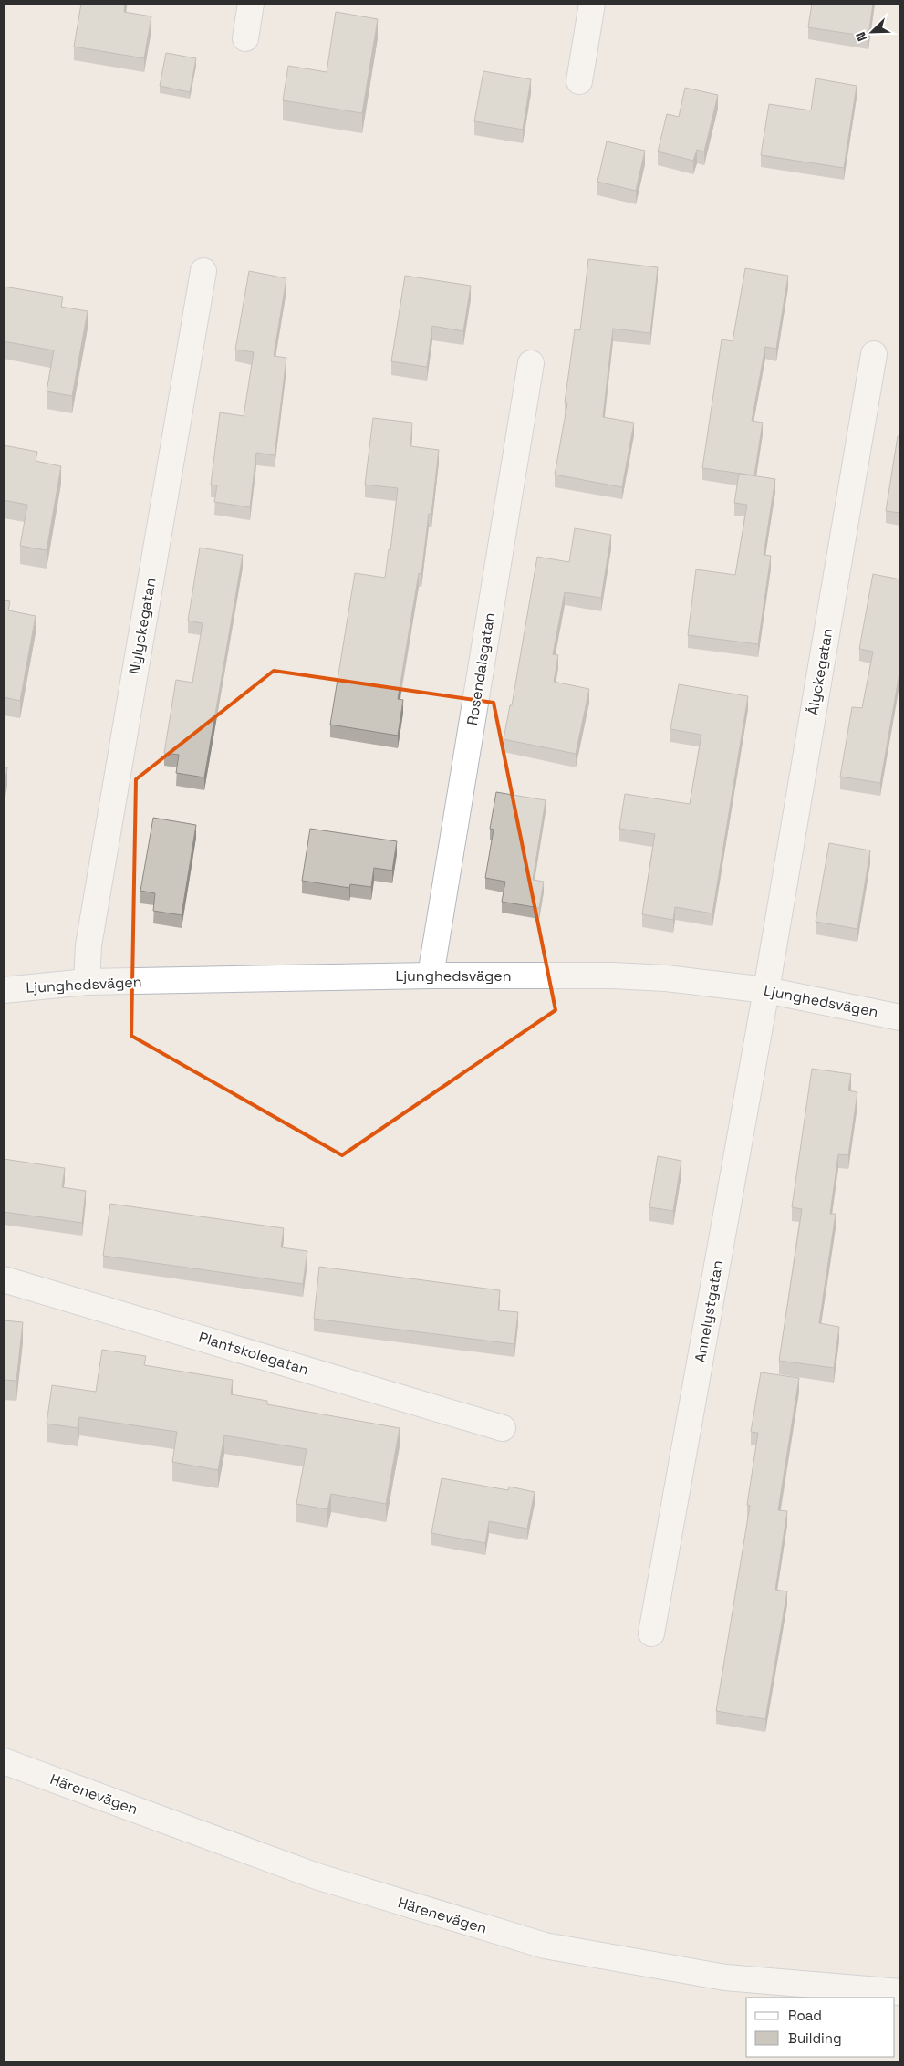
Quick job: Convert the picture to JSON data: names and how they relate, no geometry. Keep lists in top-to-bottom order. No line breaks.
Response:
{"streets":{"street":["Nylyckegatan","Rosendalsgatan","Ålyckegatan","Ljunghedsvägen","Annelystgatan","Plantskolegatan","Härenevägen"]},"crossings":[["Nylyckegatan","Ljunghedsvägen"],["Rosendalsgatan","Ljunghedsvägen"],["Ålyckegatan","Ljunghedsvägen"],["Ålyckegatan","Annelystgatan"],["Ljunghedsvägen","Annelystgatan"]],"legend":["Road","Building"],"north":"bottom left"}
